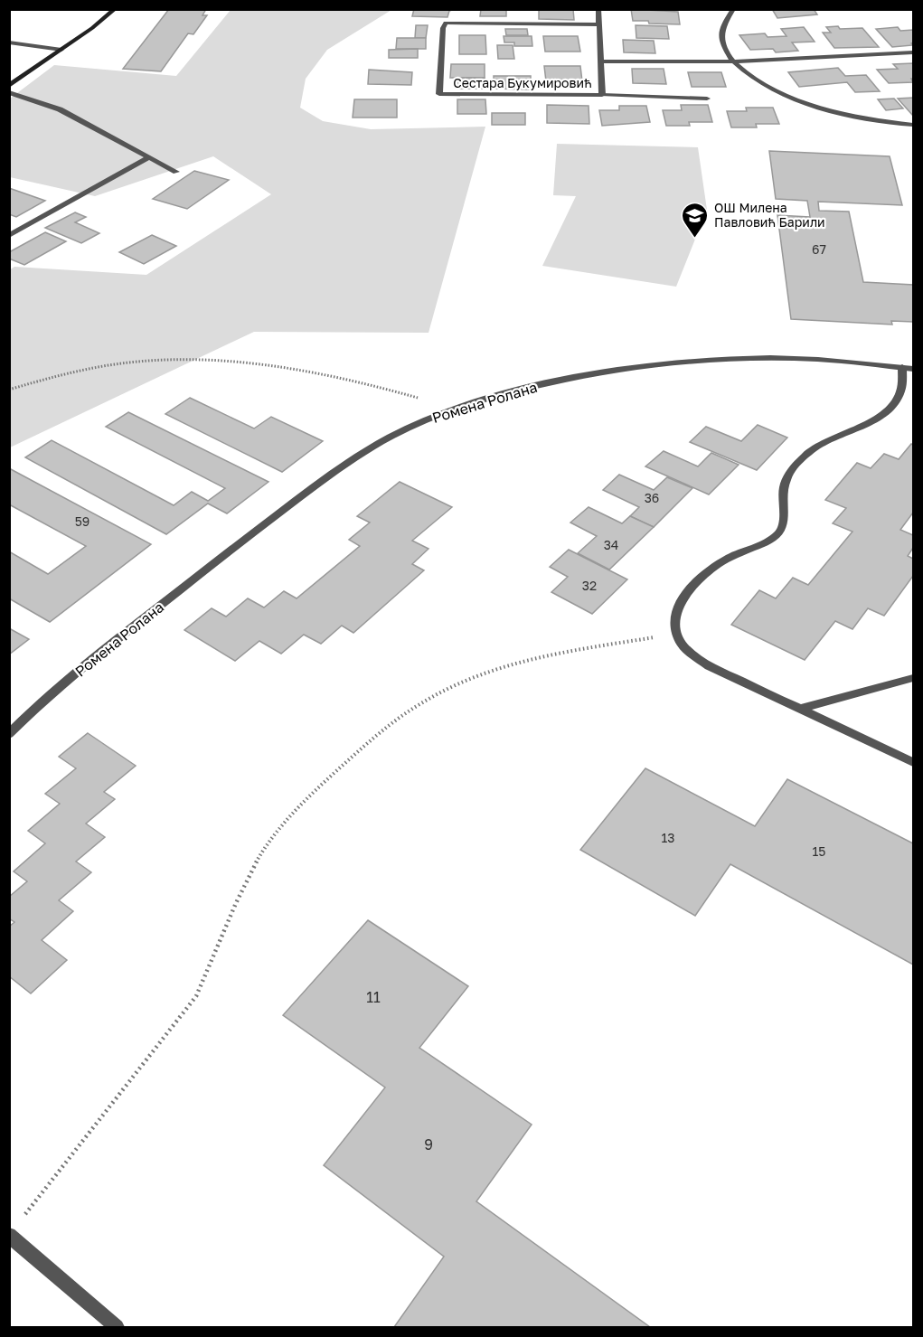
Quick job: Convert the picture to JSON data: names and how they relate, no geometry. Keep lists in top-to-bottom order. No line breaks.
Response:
{"streets":{"street":["Сестара Букумировић","Ромена Ролана"]},"places":{"school or university":["ОШ Милена Павловић Барили"]},"house_numbers":["67","36","59","34","32","13","15","11","9"]}
